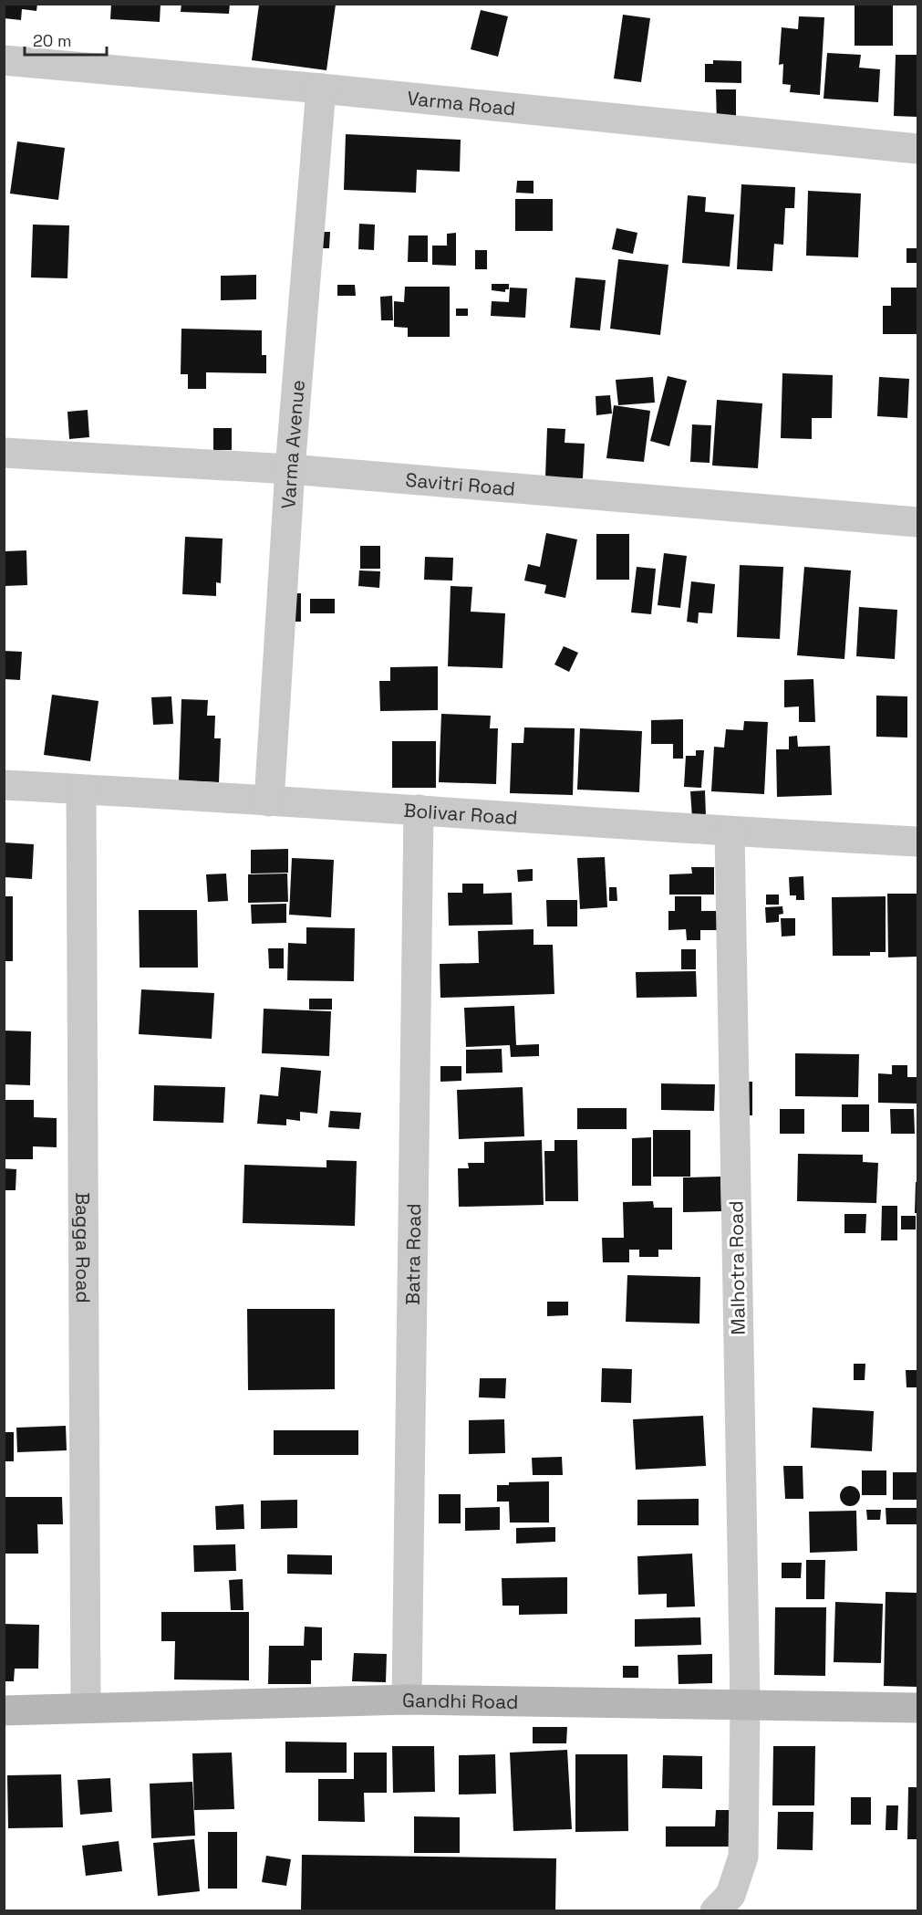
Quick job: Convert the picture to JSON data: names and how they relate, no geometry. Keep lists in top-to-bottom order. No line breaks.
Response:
{"streets":{"street":["Varma Road","Varma Avenue","Savitri Road","Bolivar Road","Bagga Road","Batra Road","Malhotra Road","Gandhi Road"]},"crossings":[["Varma Road","Varma Avenue"],["Varma Avenue","Savitri Road"],["Varma Avenue","Bolivar Road"],["Bolivar Road","Bagga Road"],["Bolivar Road","Batra Road"],["Bolivar Road","Malhotra Road"],["Bagga Road","Gandhi Road"],["Batra Road","Gandhi Road"],["Malhotra Road","Gandhi Road"]],"scale_bar":"20 m"}
